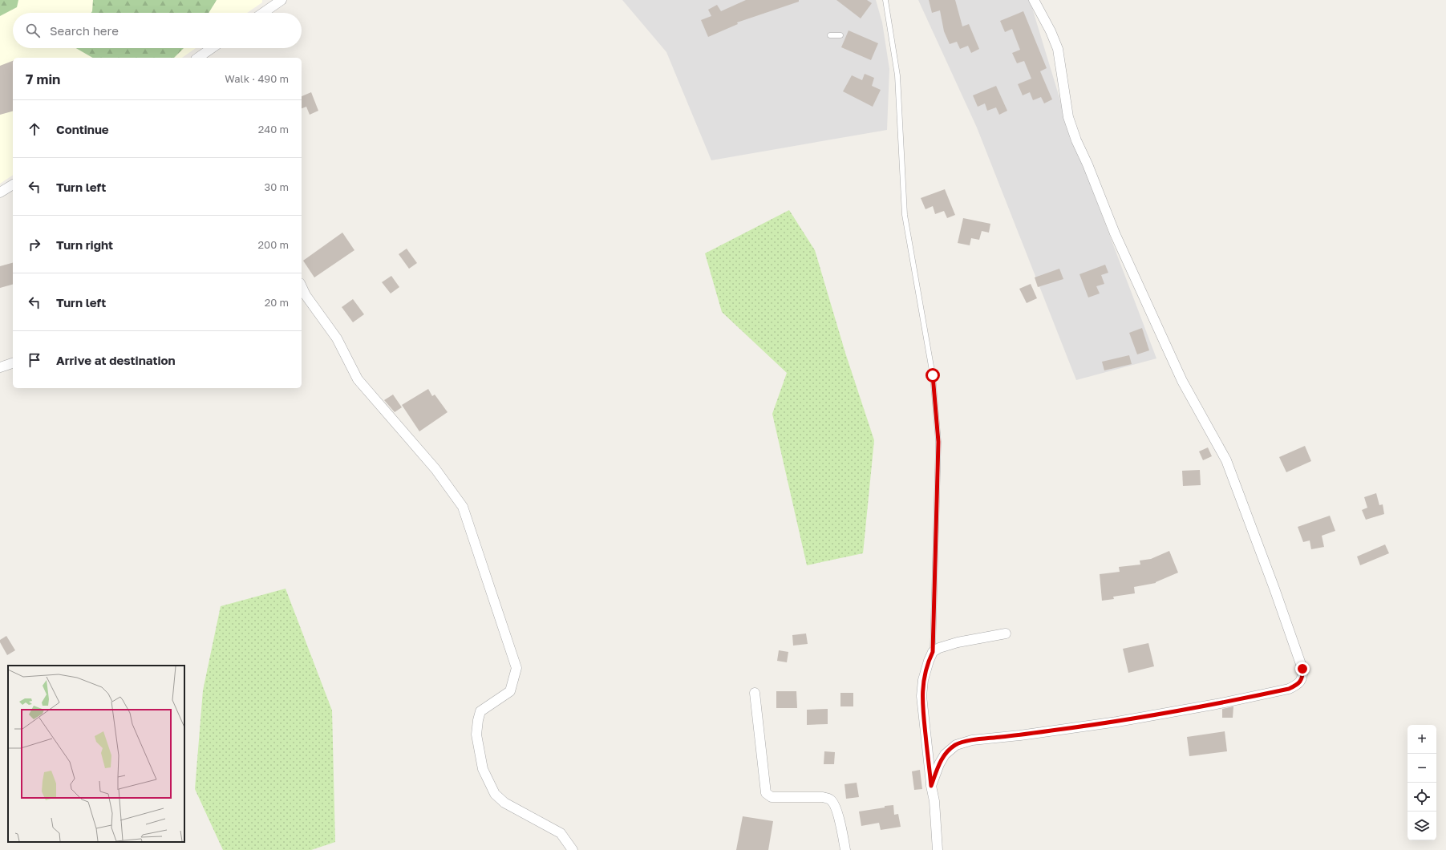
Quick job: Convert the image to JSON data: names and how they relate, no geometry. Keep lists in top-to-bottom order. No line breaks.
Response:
{"page":{"search":"Search here","heading":["7 min","Walk · 490 m"],"list":[["Continue","240 m"],["Turn left","30 m"],["Turn right","200 m"],["Turn left","20 m"],"Arrive at destination"],"map_buttons":["+","−"]}}
